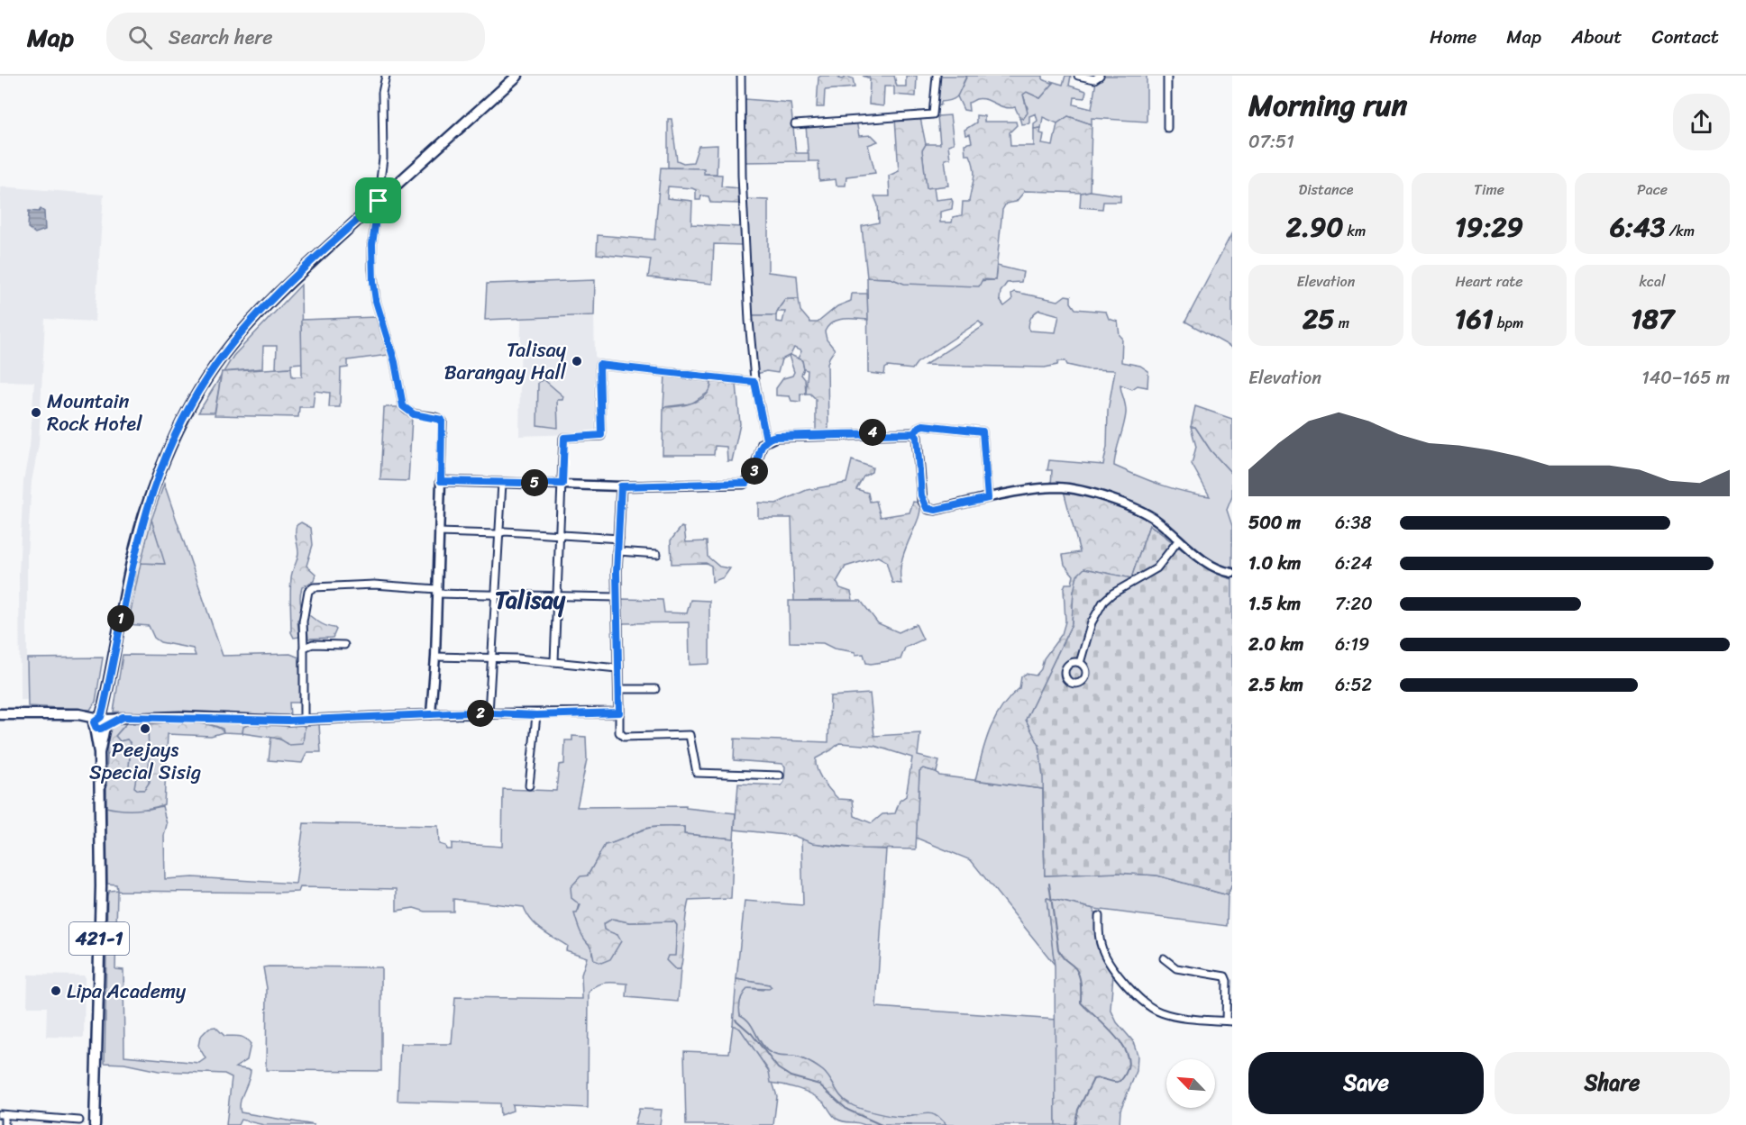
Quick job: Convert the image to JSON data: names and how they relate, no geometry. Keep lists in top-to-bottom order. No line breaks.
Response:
{"streets":{"main road":["421-1"]},"districts":["Talisay"],"places":["Talisay Barangay Hall","Mountain Rock Hotel","Peejays Special Sisig","Lipa Academy"],"north":"top left","page":{"header":"Map","search":"Search here","nav":["Home","Map","About","Contact"],"heading":["Morning run","07:51"],"stats":[["Distance","2.90 km"],["Time","19:29"],["Pace","6:43 /km"],["Elevation","25 m"],["Heart rate","161 bpm"],["kcal","187"]],"chart":["Elevation","140–165 m"],"pins":["4","3","5","1","2"],"list":[{"name":"500 m","note":"6:38"},{"name":"1.0 km","note":"6:24"},{"name":"1.5 km","note":"7:20"},{"name":"2.0 km","note":"6:19"},{"name":"2.5 km","note":"6:52"}],"buttons":["Save","Share"]}}
